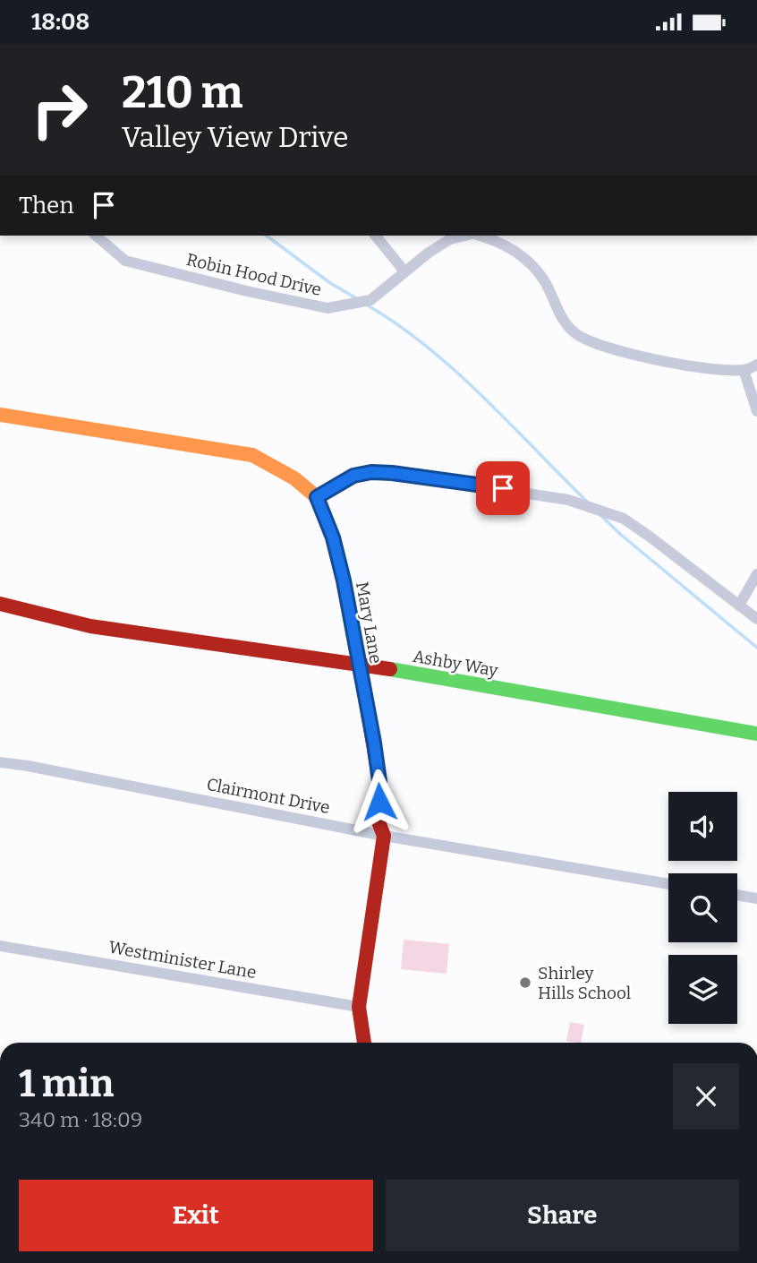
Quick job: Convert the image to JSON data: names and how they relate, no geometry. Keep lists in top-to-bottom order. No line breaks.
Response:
{"streets":{"street":["Robin Hood Drive","Mary Lane","Ashby Way","Clairmont Drive","Westminister Lane"]},"crossings":[["Mary Lane","Ashby Way"],["Mary Lane","Clairmont Drive"],["Mary Lane","Westminister Lane"]],"places":["Shirley Hills School"],"page":{"status":"18:08","turn":["210 m","Valley View Drive"],"then":"Then","heading":["1 min","340 m · 18:09"],"buttons":["Exit","Share"]}}
